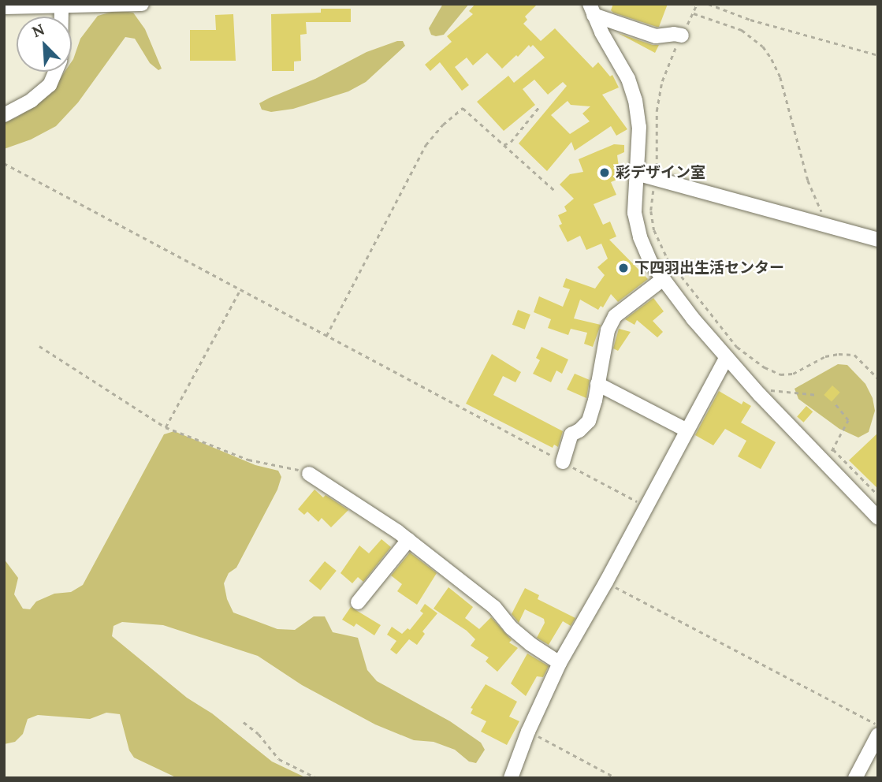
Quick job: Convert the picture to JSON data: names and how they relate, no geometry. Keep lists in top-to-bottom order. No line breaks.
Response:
{"places":["彩デザイン室","下四羽出生活センター"],"north":"top left"}
